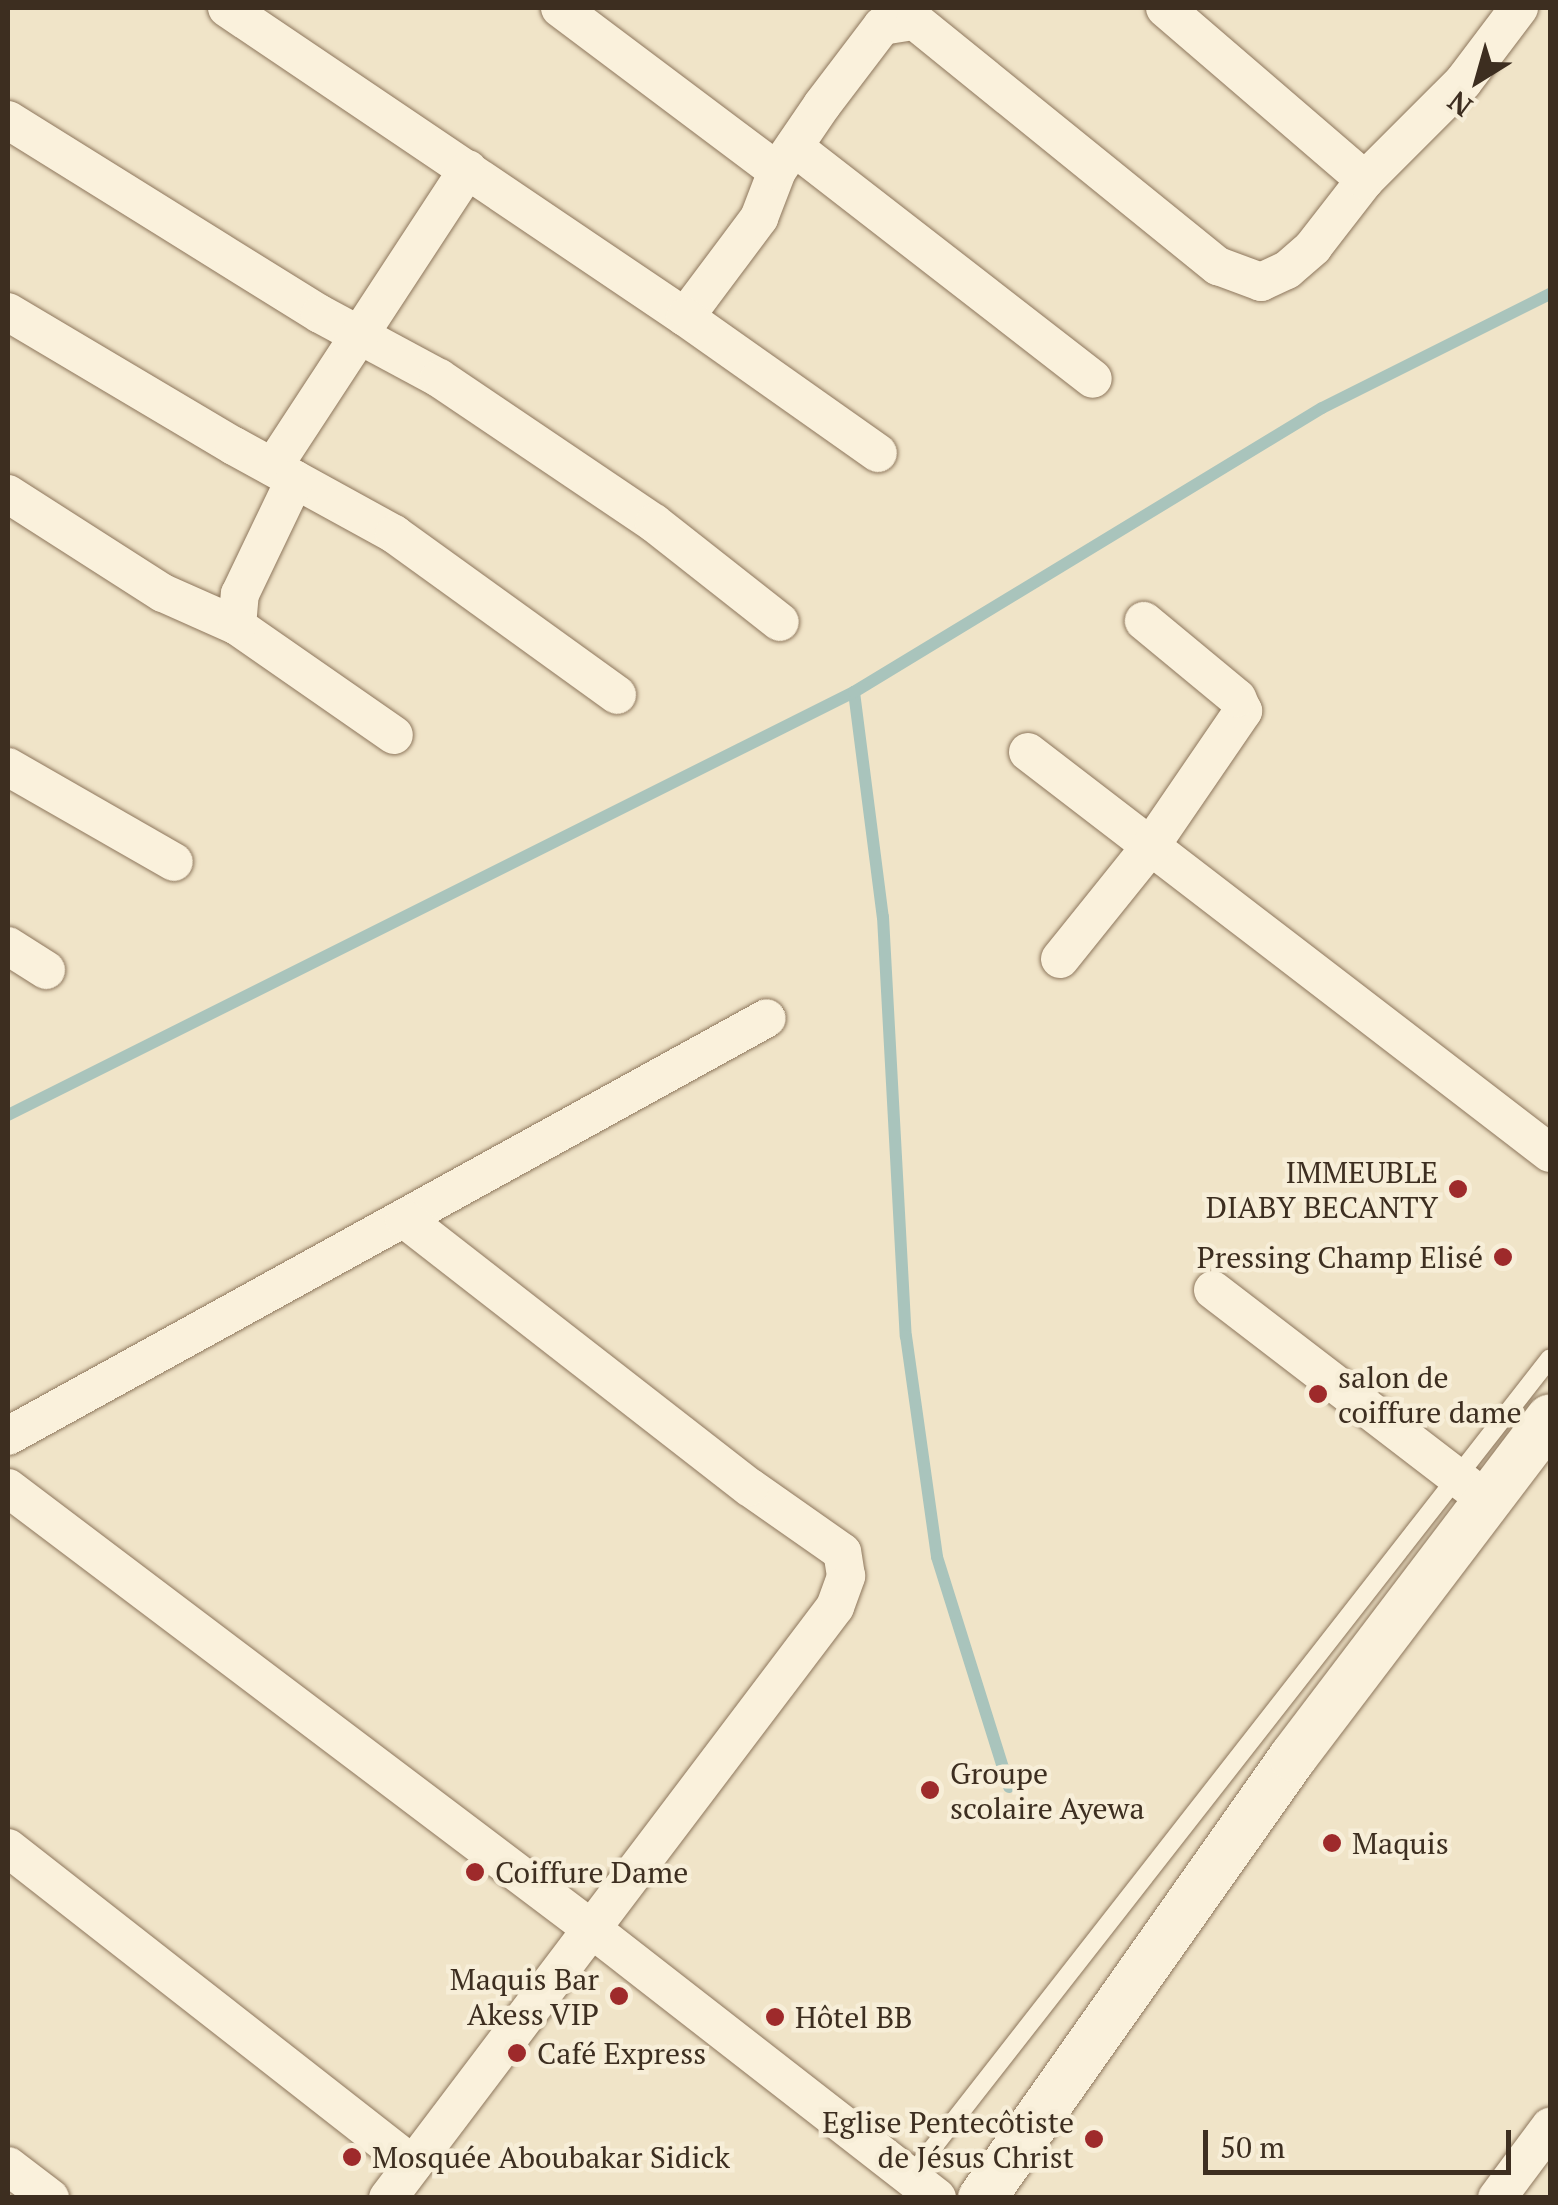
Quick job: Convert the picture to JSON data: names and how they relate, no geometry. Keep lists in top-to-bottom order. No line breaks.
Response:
{"places":["IMMEUBLE DIABY BECANTY","Pressing Champ Elisé","salon de coiffure dame","Groupe scolaire Ayewa","Maquis","Coiffure Dame","Maquis Bar Akess VIP","Hôtel BB","Café Express","Eglise Pentecôtiste de Jésus Christ","Mosquée Aboubakar Sidick"],"scale_bar":"50 m","north":"bottom left"}
